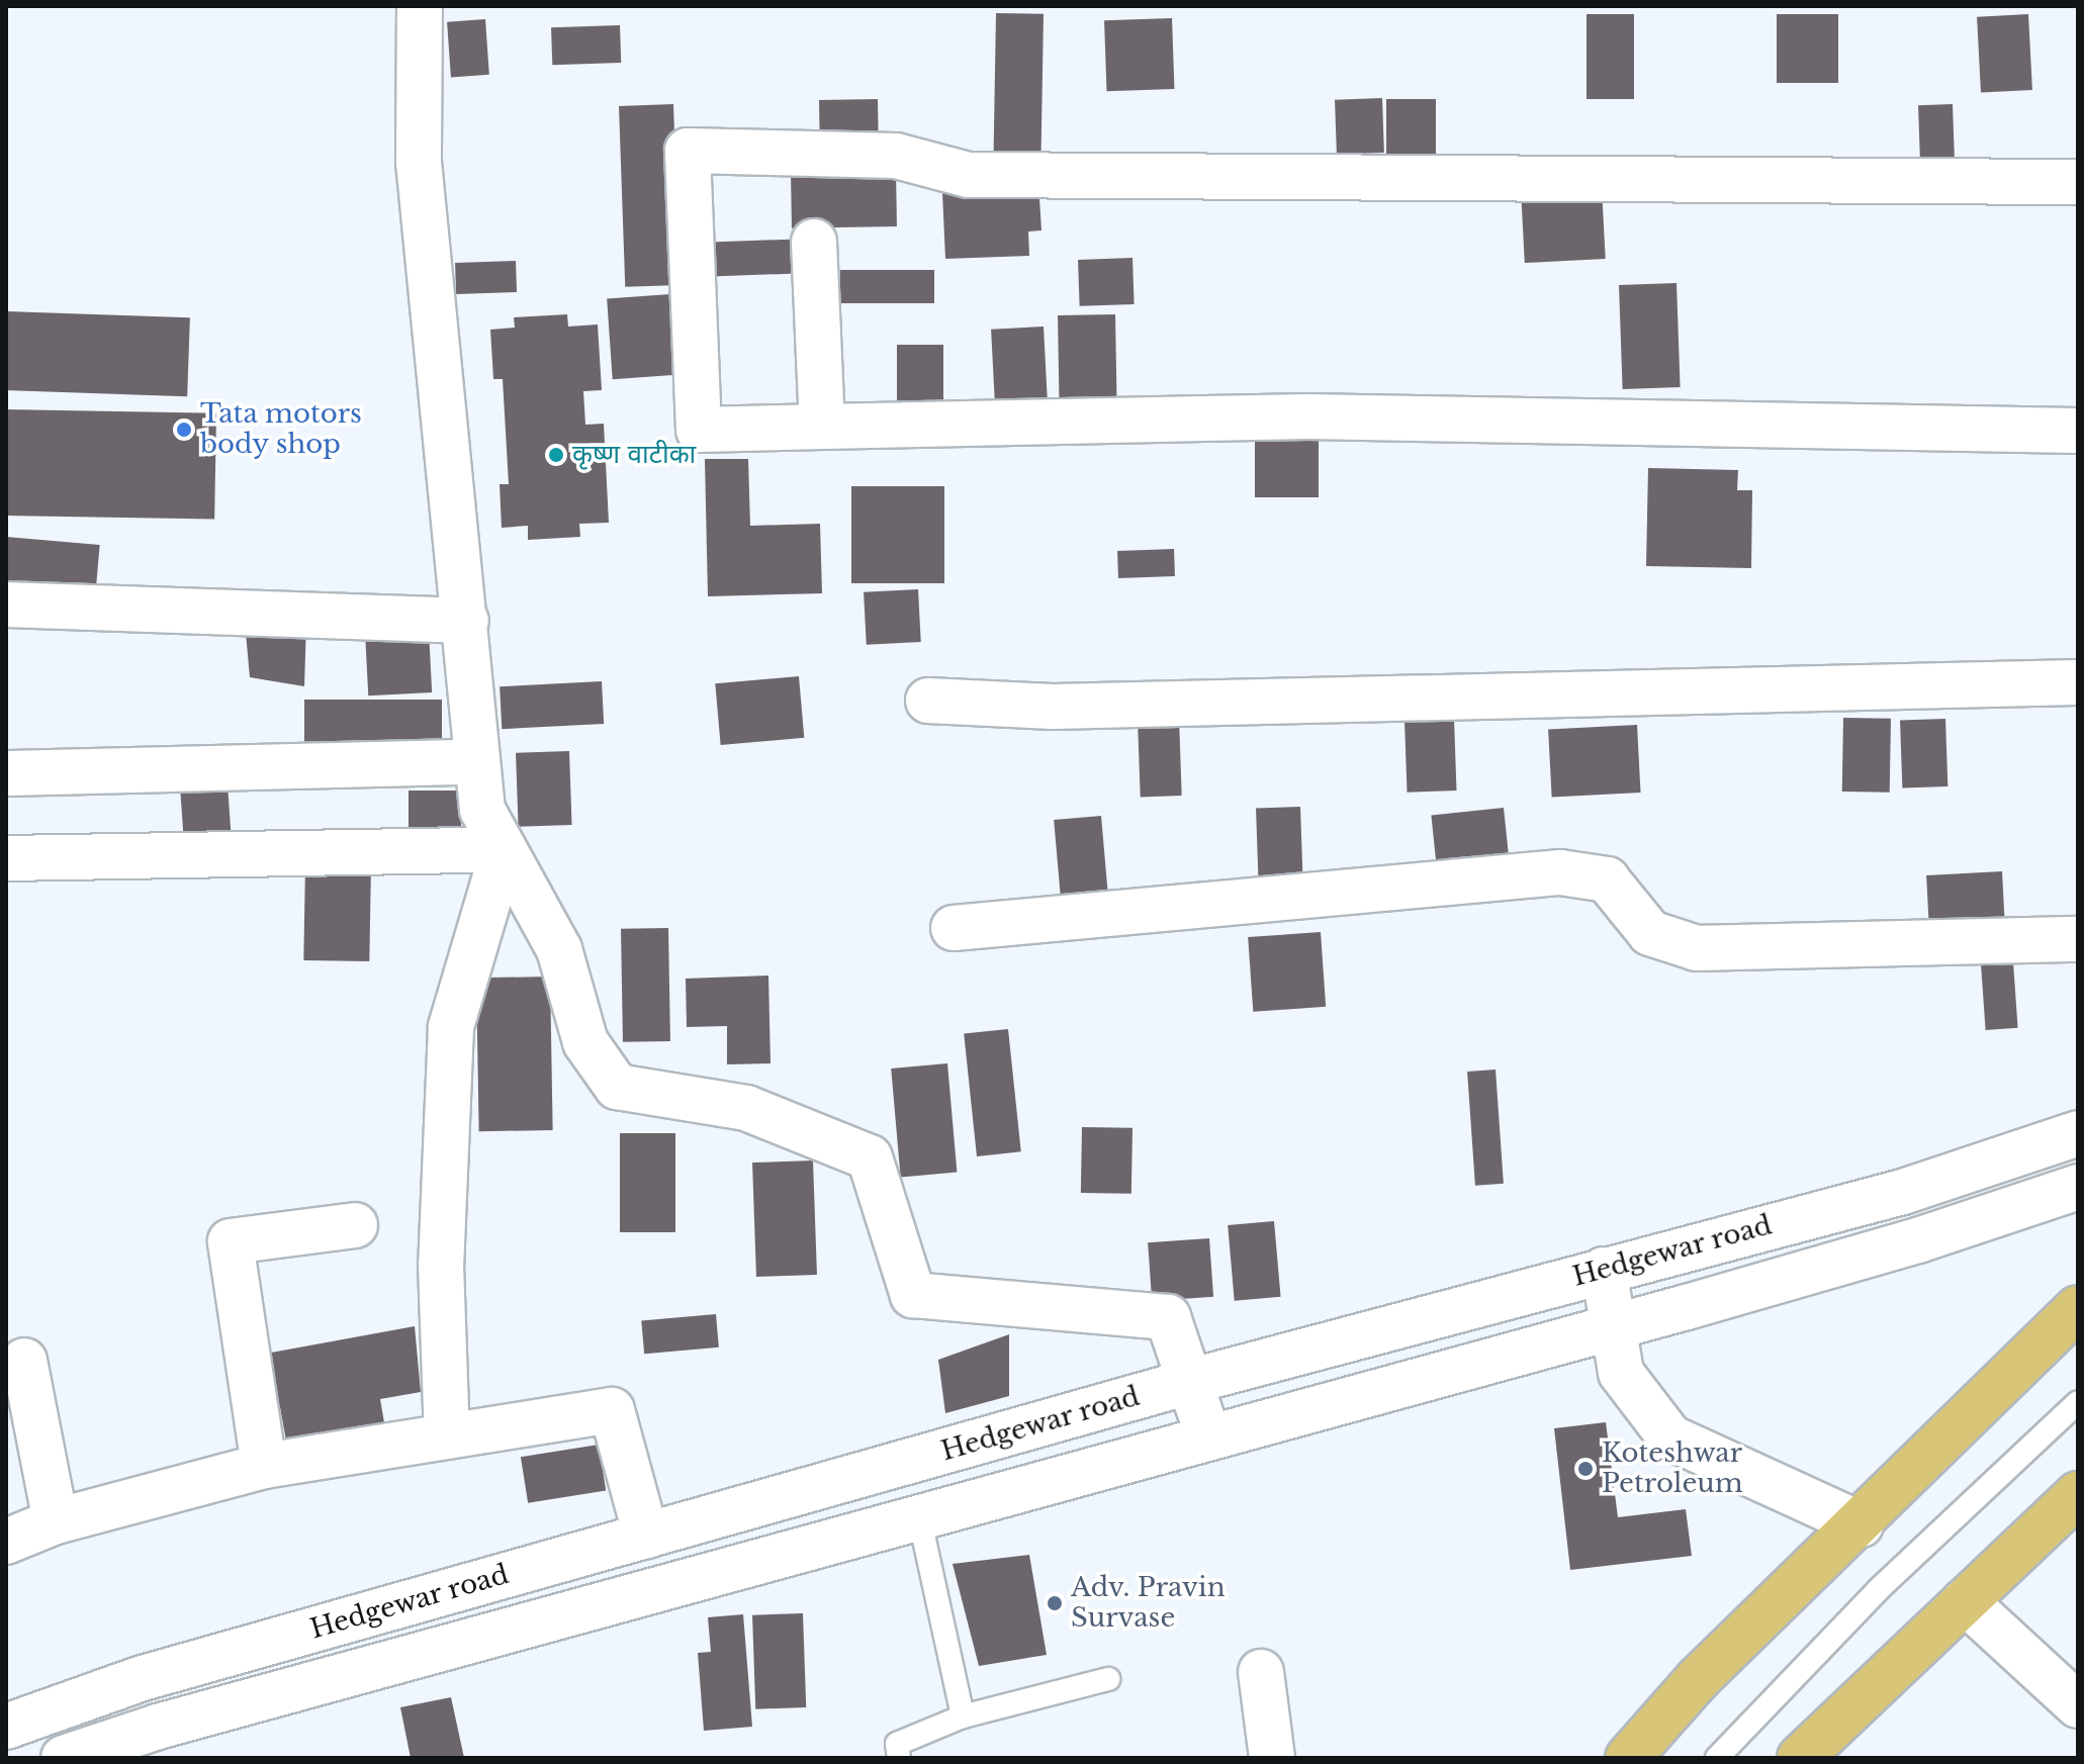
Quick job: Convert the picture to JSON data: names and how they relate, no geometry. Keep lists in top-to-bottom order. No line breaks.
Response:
{"streets":{"street":["Hedgewar road"]},"places":["Tata motors body shop","कृष्ण वाटीका","Koteshwar Petroleum","Adv. Pravin Survase"]}
